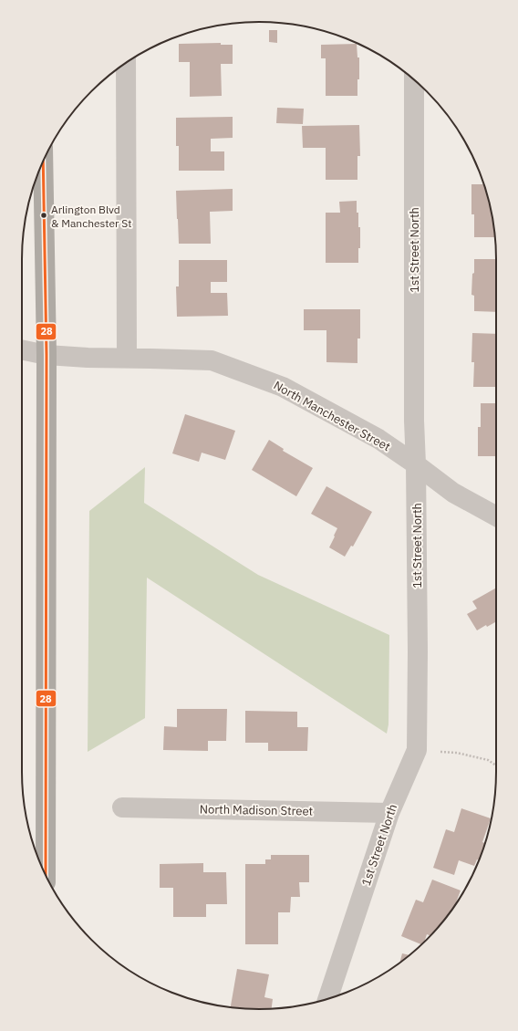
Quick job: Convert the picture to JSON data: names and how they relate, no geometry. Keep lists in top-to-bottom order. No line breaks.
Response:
{"streets":{"street":["1st Street North","North Manchester Street","North Madison Street"]},"crossings":[["1st Street North","North Manchester Street"],["1st Street North","North Madison Street"]],"places":["Arlington Blvd & Manchester St"],"lines":["transit line 28"]}
